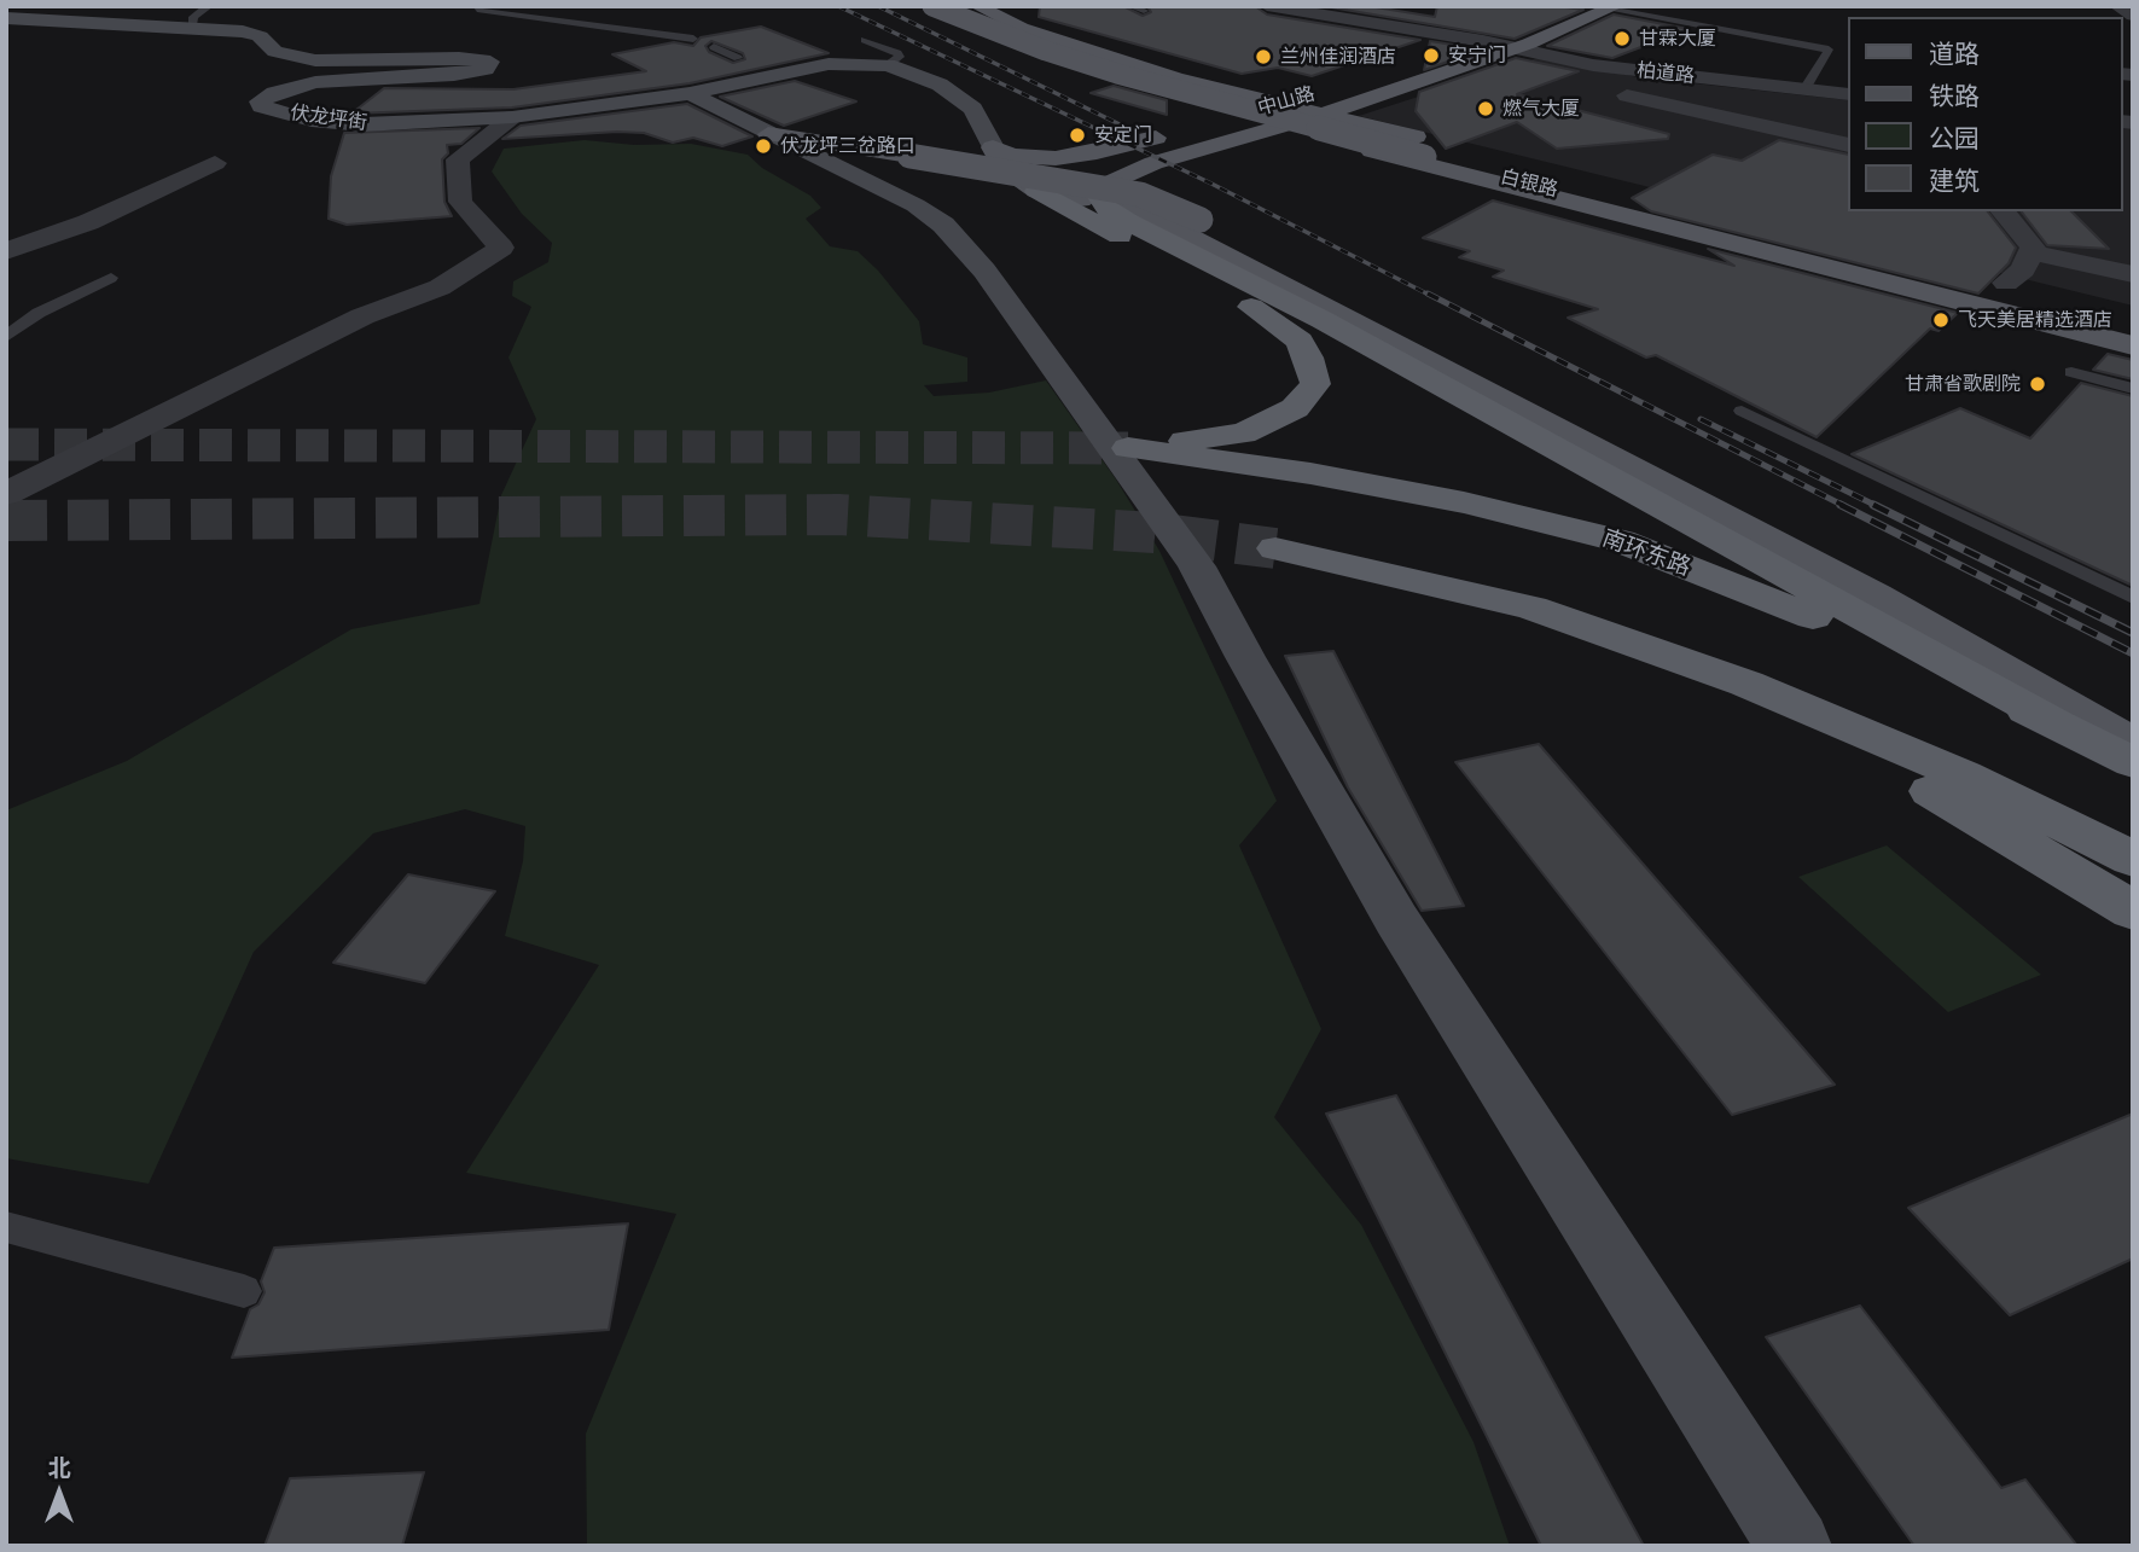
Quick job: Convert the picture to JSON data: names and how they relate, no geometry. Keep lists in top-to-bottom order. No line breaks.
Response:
{"streets":{"highway":["南环东路"],"main road":["中山路","伏龙坪街","白银路"],"street":["柏道路"]},"crossings":[["柏道路","中山路"],["中山路","南环东路"]],"places":["甘霖大厦","安宁门","兰州佳润酒店","燃气大厦","安定门","伏龙坪三岔路口","飞天美居精选酒店","甘肃省歌剧院"],"legend":["道路","铁路","公园","建筑"],"north":"top"}
